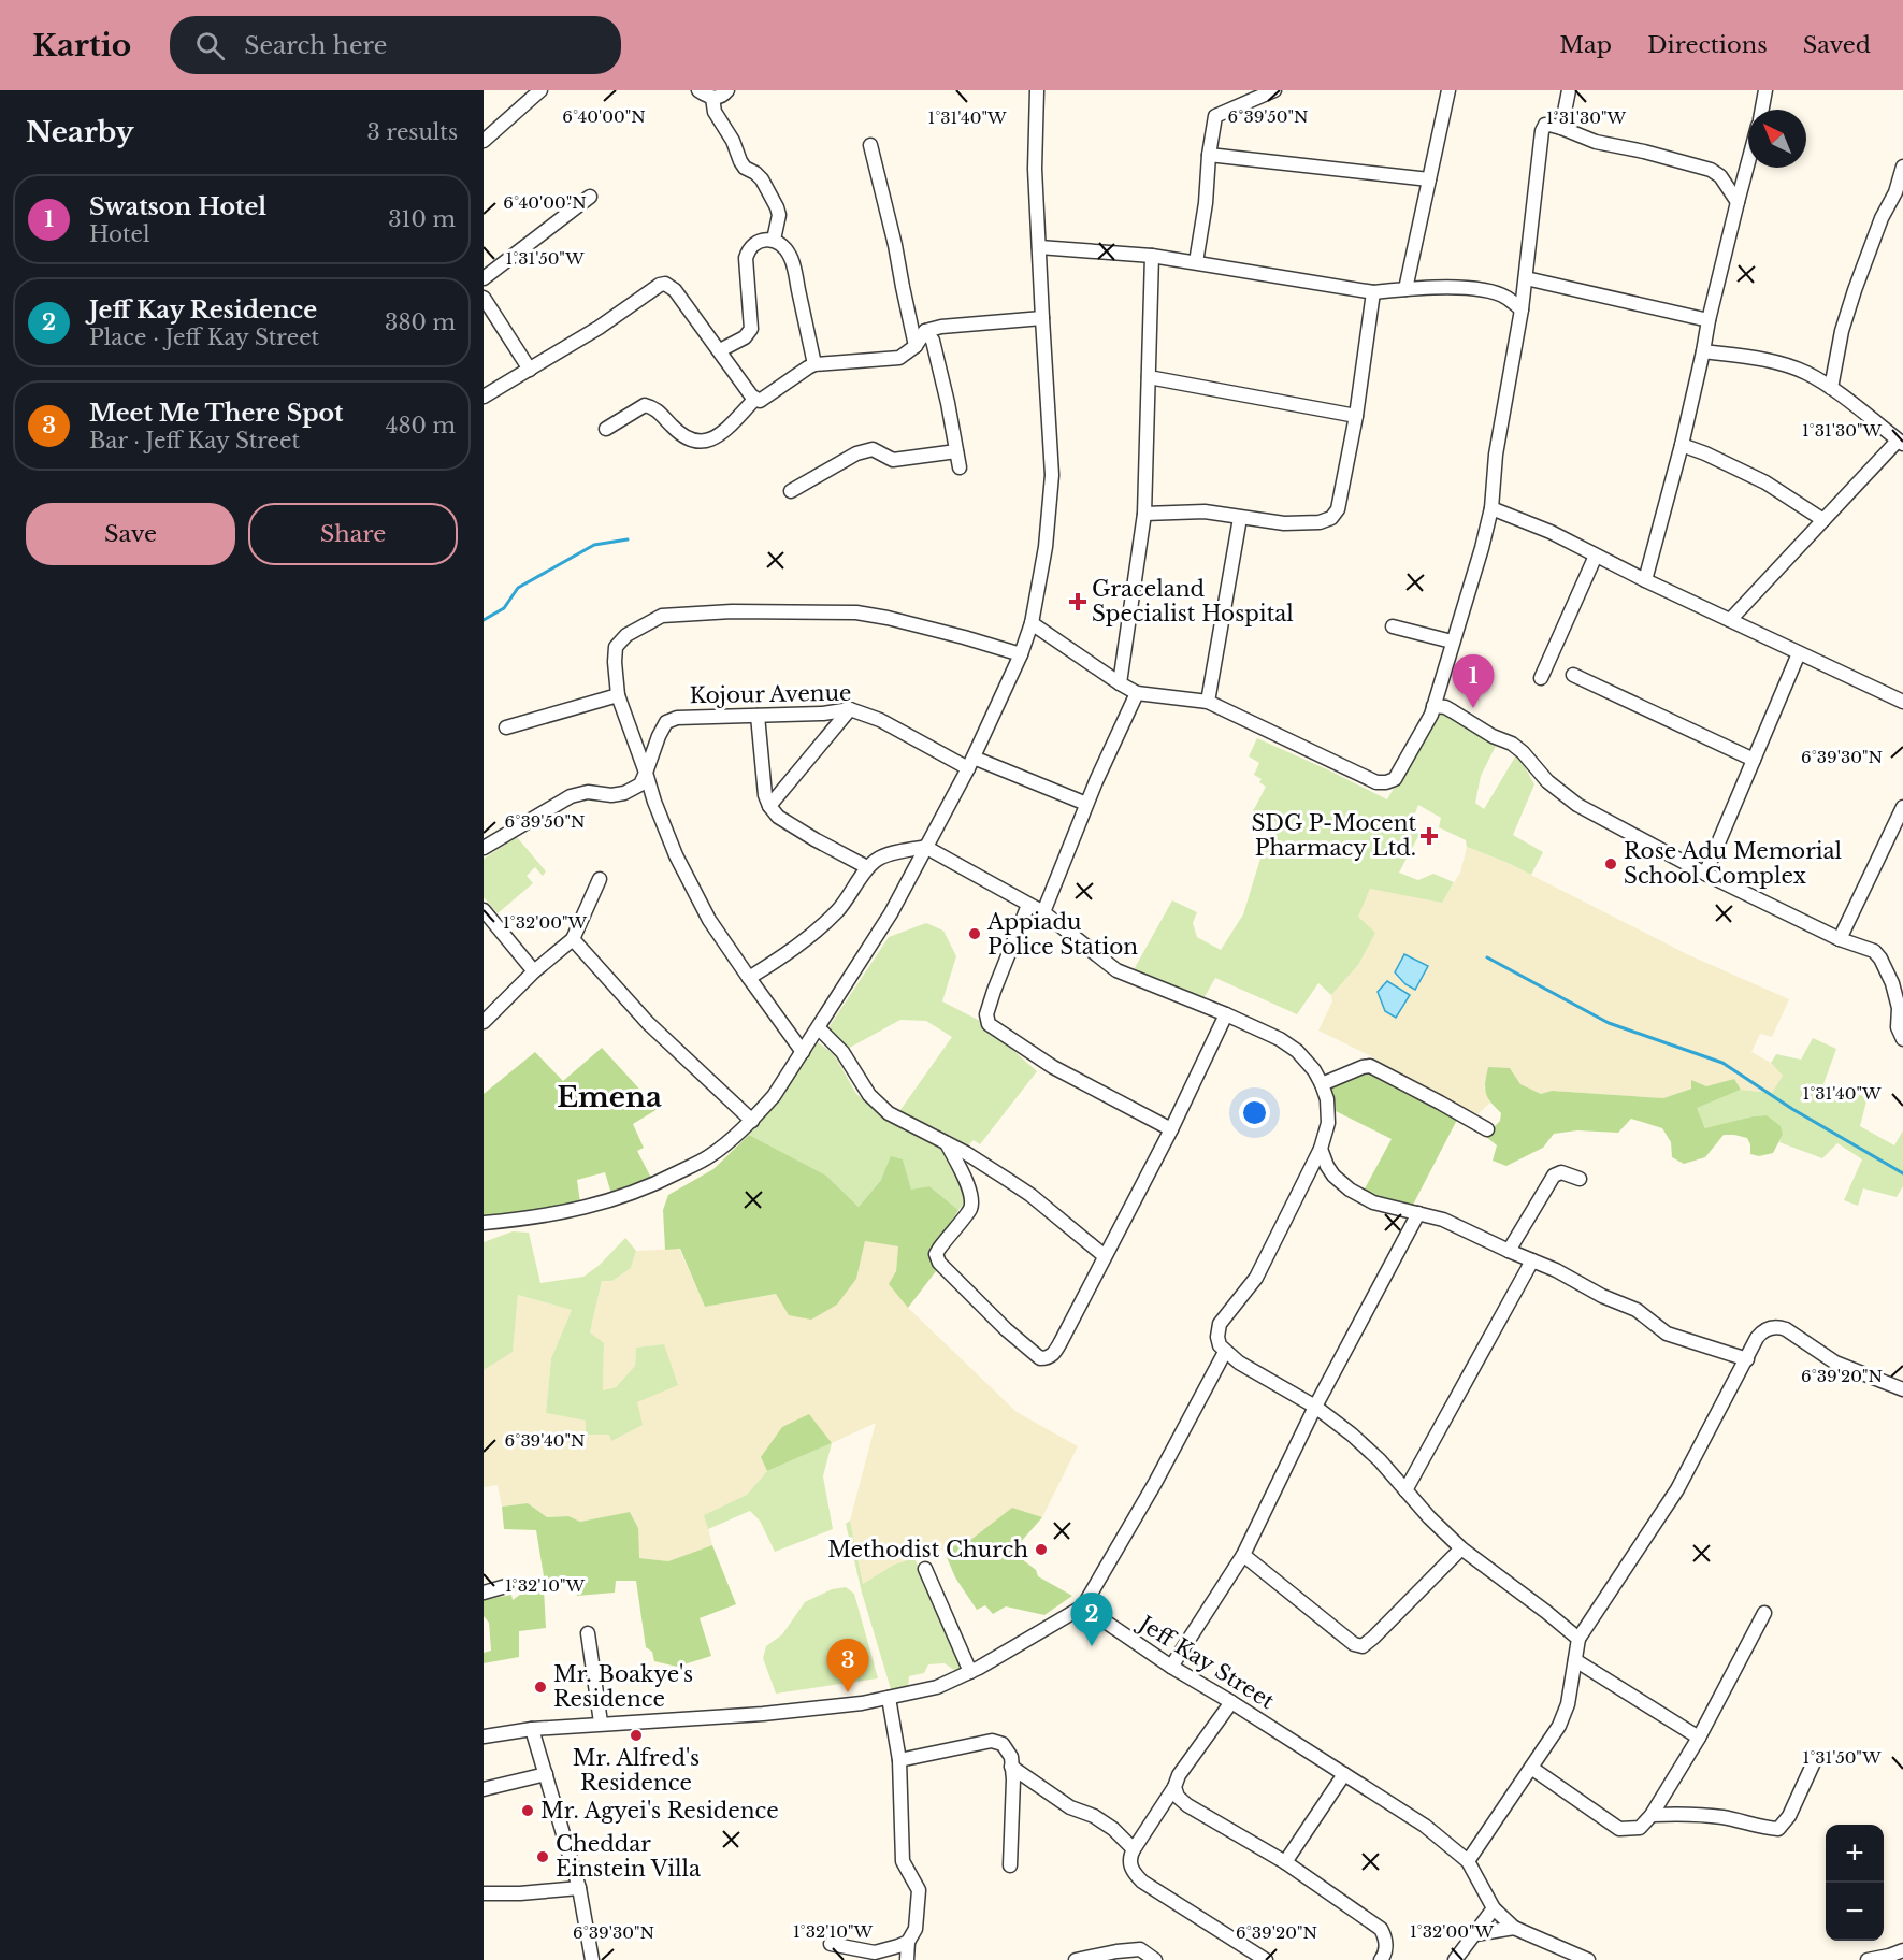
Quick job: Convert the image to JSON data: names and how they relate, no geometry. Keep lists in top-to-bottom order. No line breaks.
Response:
{"streets":{"street":["Kojour Avenue","Jeff Kay Street"]},"districts":["Emena"],"places":{"health":["Graceland Specialist Hospital","SDG P-Mocent Pharmacy Ltd."],"other":["Rose Adu Memorial School Complex","Appiadu Police Station","Methodist Church","Mr. Boakye's Residence","Mr. Alfred's Residence","Mr. Agyei's Residence","Cheddar Einstein Villa"]},"north":"top left","page":{"header":"Kartio","search":"Search here","nav":["Map","Directions","Saved"],"heading":["Nearby","3 results"],"list":[{"mark":"1","name":"Swatson Hotel","note":"Hotel","value":"310 m"},{"mark":"2","name":"Jeff Kay Residence","note":"Place · Jeff Kay Street","value":"380 m"},{"mark":"3","name":"Meet Me There Spot","note":"Bar · Jeff Kay Street","value":"480 m"}],"buttons":["Save","Share"],"pins":["1","2","3"],"map_buttons":["+","−"]},"coordinates":["6°40'00\"N","6°39'50\"N","1°31'40\"W","1°31'30\"W","1°31'50\"W","6°39'30\"N","1°32'00\"W","6°39'20\"N","6°39'40\"N","1°32'10\"W"]}
